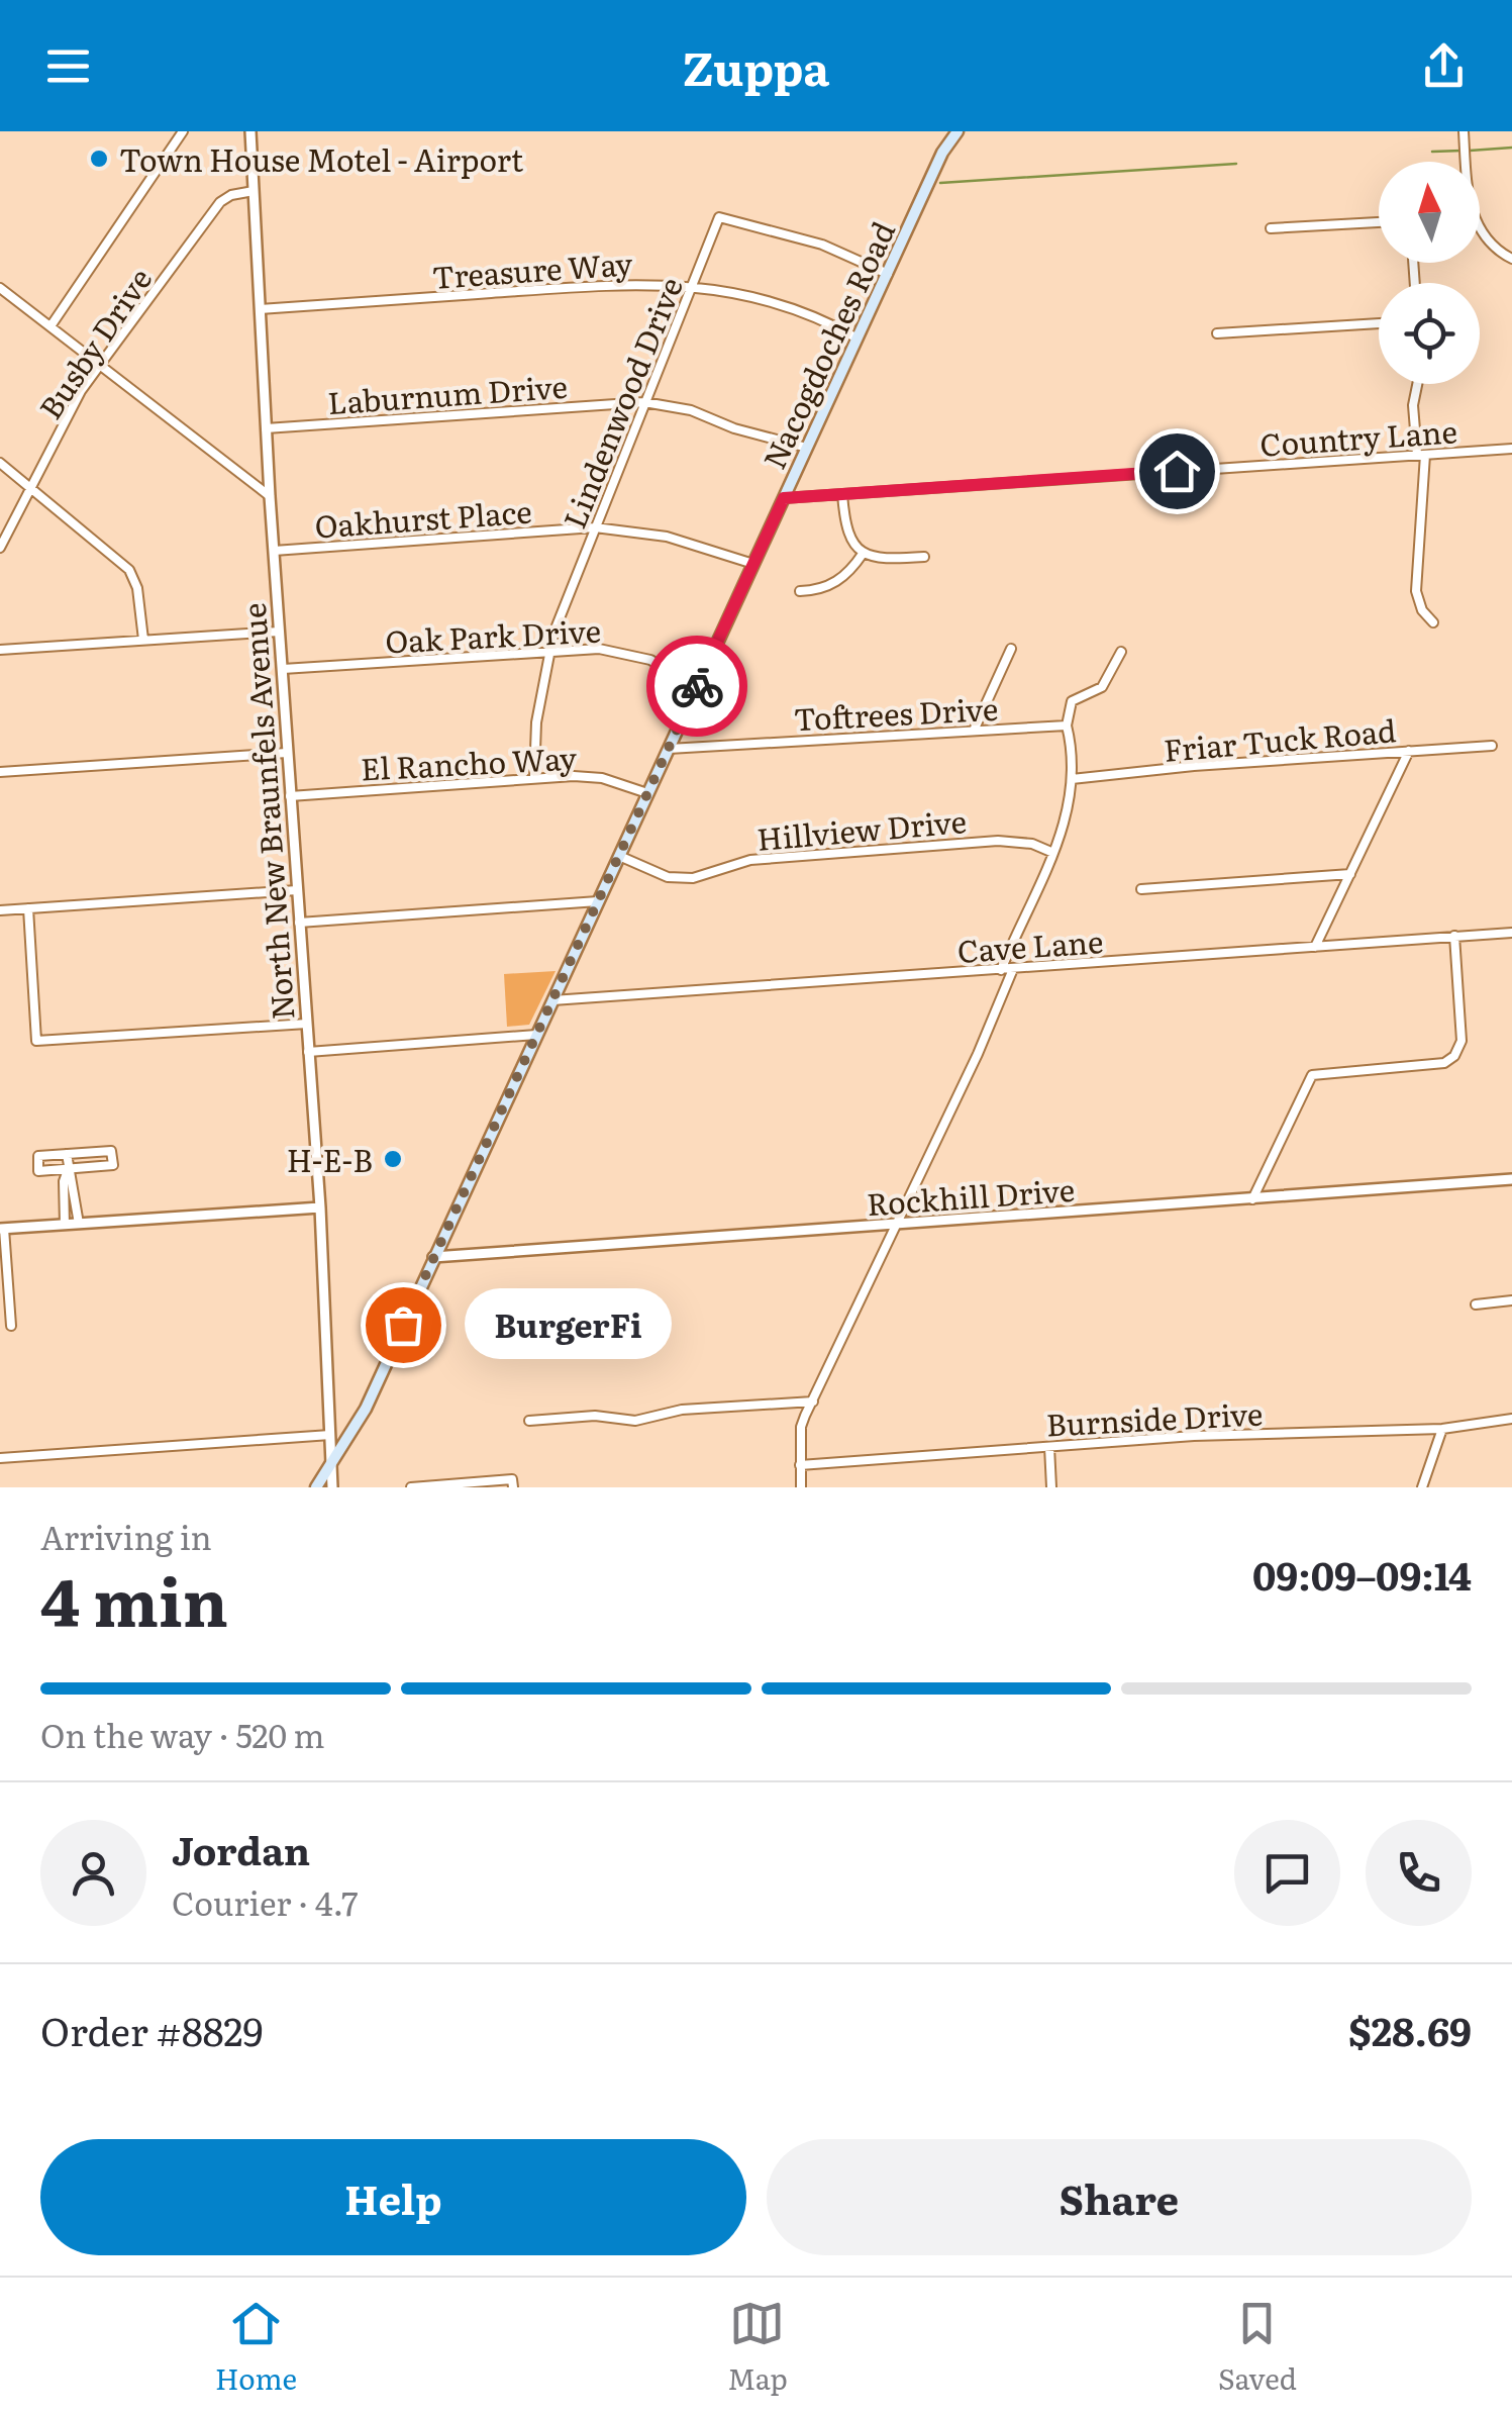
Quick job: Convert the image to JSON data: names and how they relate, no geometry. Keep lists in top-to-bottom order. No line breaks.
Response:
{"streets":{"main road":["Nacogdoches Road"],"street":["Treasure Way","Busby Drive","Laburnum Drive","Lindenwood Drive","Country Lane","Oakhurst Place","Oak Park Drive","Toftrees Drive","Friar Tuck Road","El Rancho Way","North New Braunfels Avenue","Hillview Drive","Cave Lane","Rockhill Drive","Burnside Drive"]},"crossings":[["Treasure Way","Nacogdoches Road"],["Treasure Way","Lindenwood Drive"],["Treasure Way","North New Braunfels Avenue"],["Busby Drive","North New Braunfels Avenue"],["Nacogdoches Road","Laburnum Drive"],["Nacogdoches Road","Lindenwood Drive"],["Nacogdoches Road","Country Lane"],["Nacogdoches Road","Oakhurst Place"],["Nacogdoches Road","Oak Park Drive"],["Nacogdoches Road","Toftrees Drive"],["Nacogdoches Road","El Rancho Way"],["Nacogdoches Road","North New Braunfels Avenue"],["Nacogdoches Road","Hillview Drive"],["Nacogdoches Road","Cave Lane"],["Nacogdoches Road","Rockhill Drive"],["Laburnum Drive","Lindenwood Drive"],["Laburnum Drive","North New Braunfels Avenue"],["Lindenwood Drive","Oakhurst Place"],["Lindenwood Drive","Oak Park Drive"],["Lindenwood Drive","El Rancho Way"],["Oakhurst Place","North New Braunfels Avenue"],["Oak Park Drive","North New Braunfels Avenue"],["El Rancho Way","North New Braunfels Avenue"]],"places":["Town House Motel - Airport","H-E-B","BurgerFi"],"north":"top","page":{"header":"Zuppa","bubble":"BurgerFi","heading":["4 min","Arriving in","09:09–09:14"],"panel":["Jordan","Courier · 4.7","Order #8829","$28.69"],"bar":"On the way · 520 m","buttons":["Help","Share"],"tabs":["Home","Map","Saved"]}}
